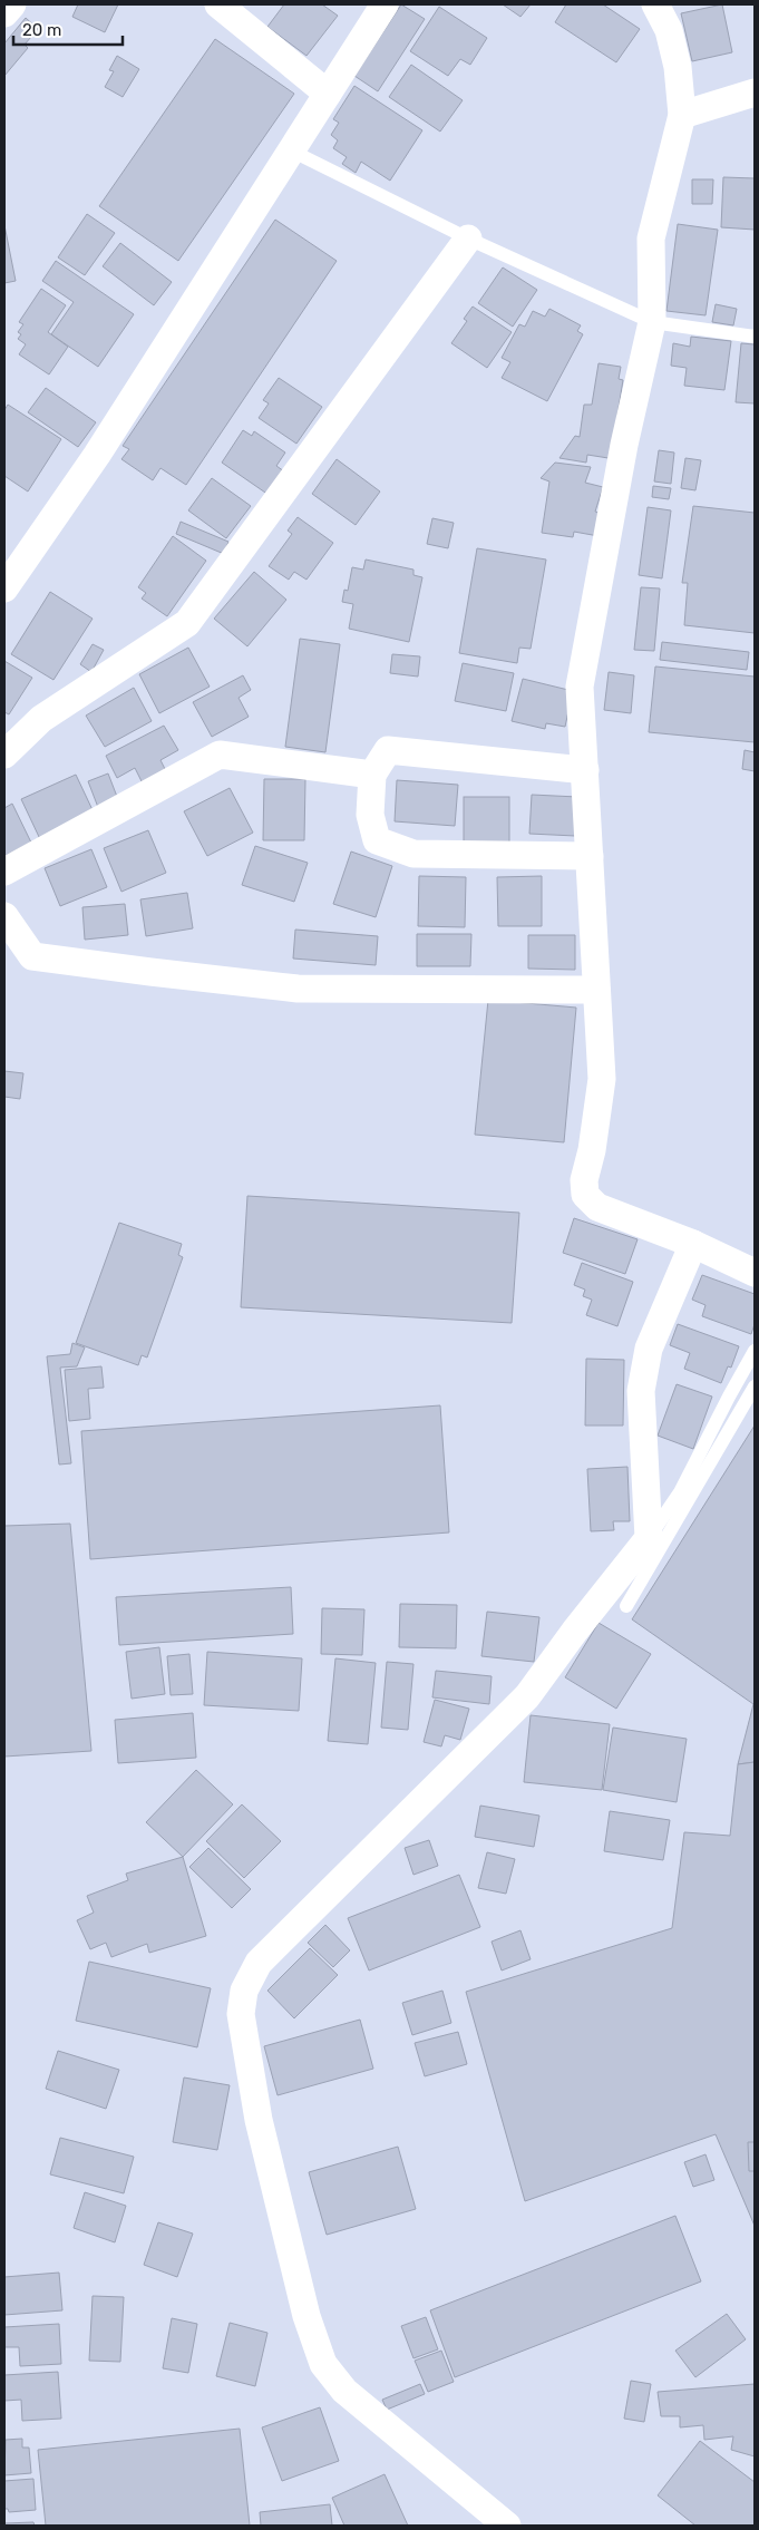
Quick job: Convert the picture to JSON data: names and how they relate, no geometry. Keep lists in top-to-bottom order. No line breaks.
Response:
{"scale_bar":"20 m"}
